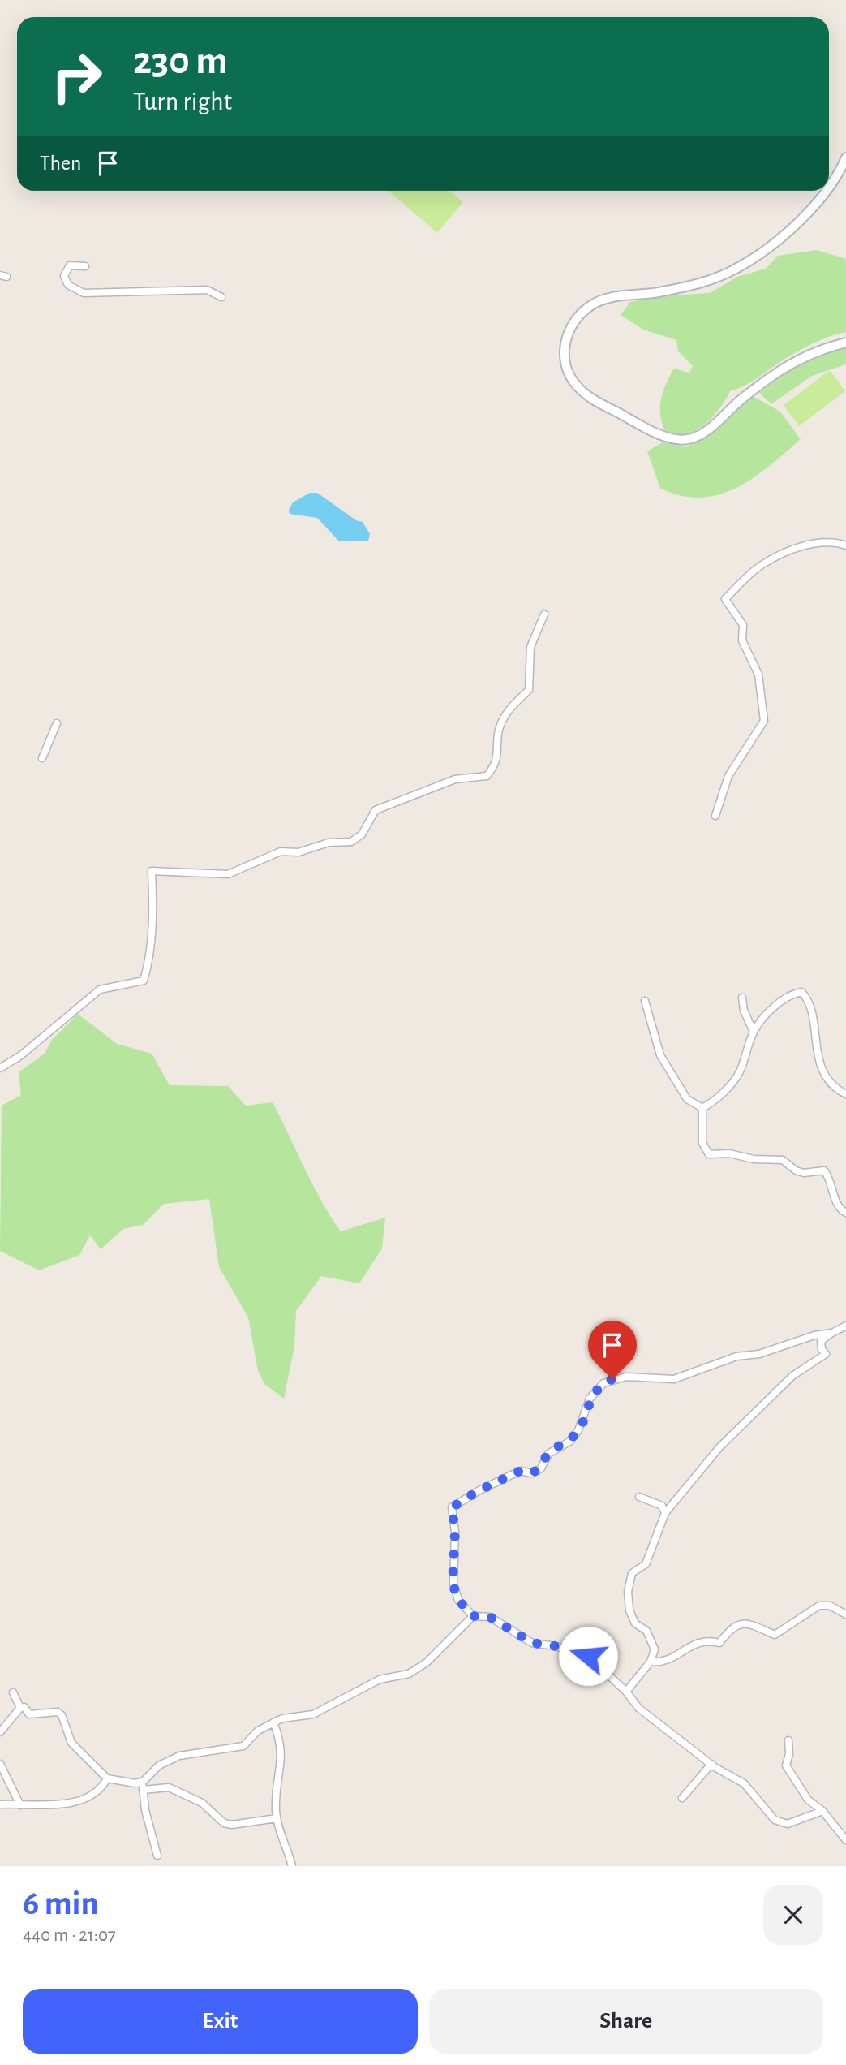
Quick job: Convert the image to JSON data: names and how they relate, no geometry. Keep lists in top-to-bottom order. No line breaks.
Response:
{"page":{"turn":["230 m","Turn right"],"then":"Then","heading":["6 min","440 m · 21:07"],"buttons":["Exit","Share"]}}
